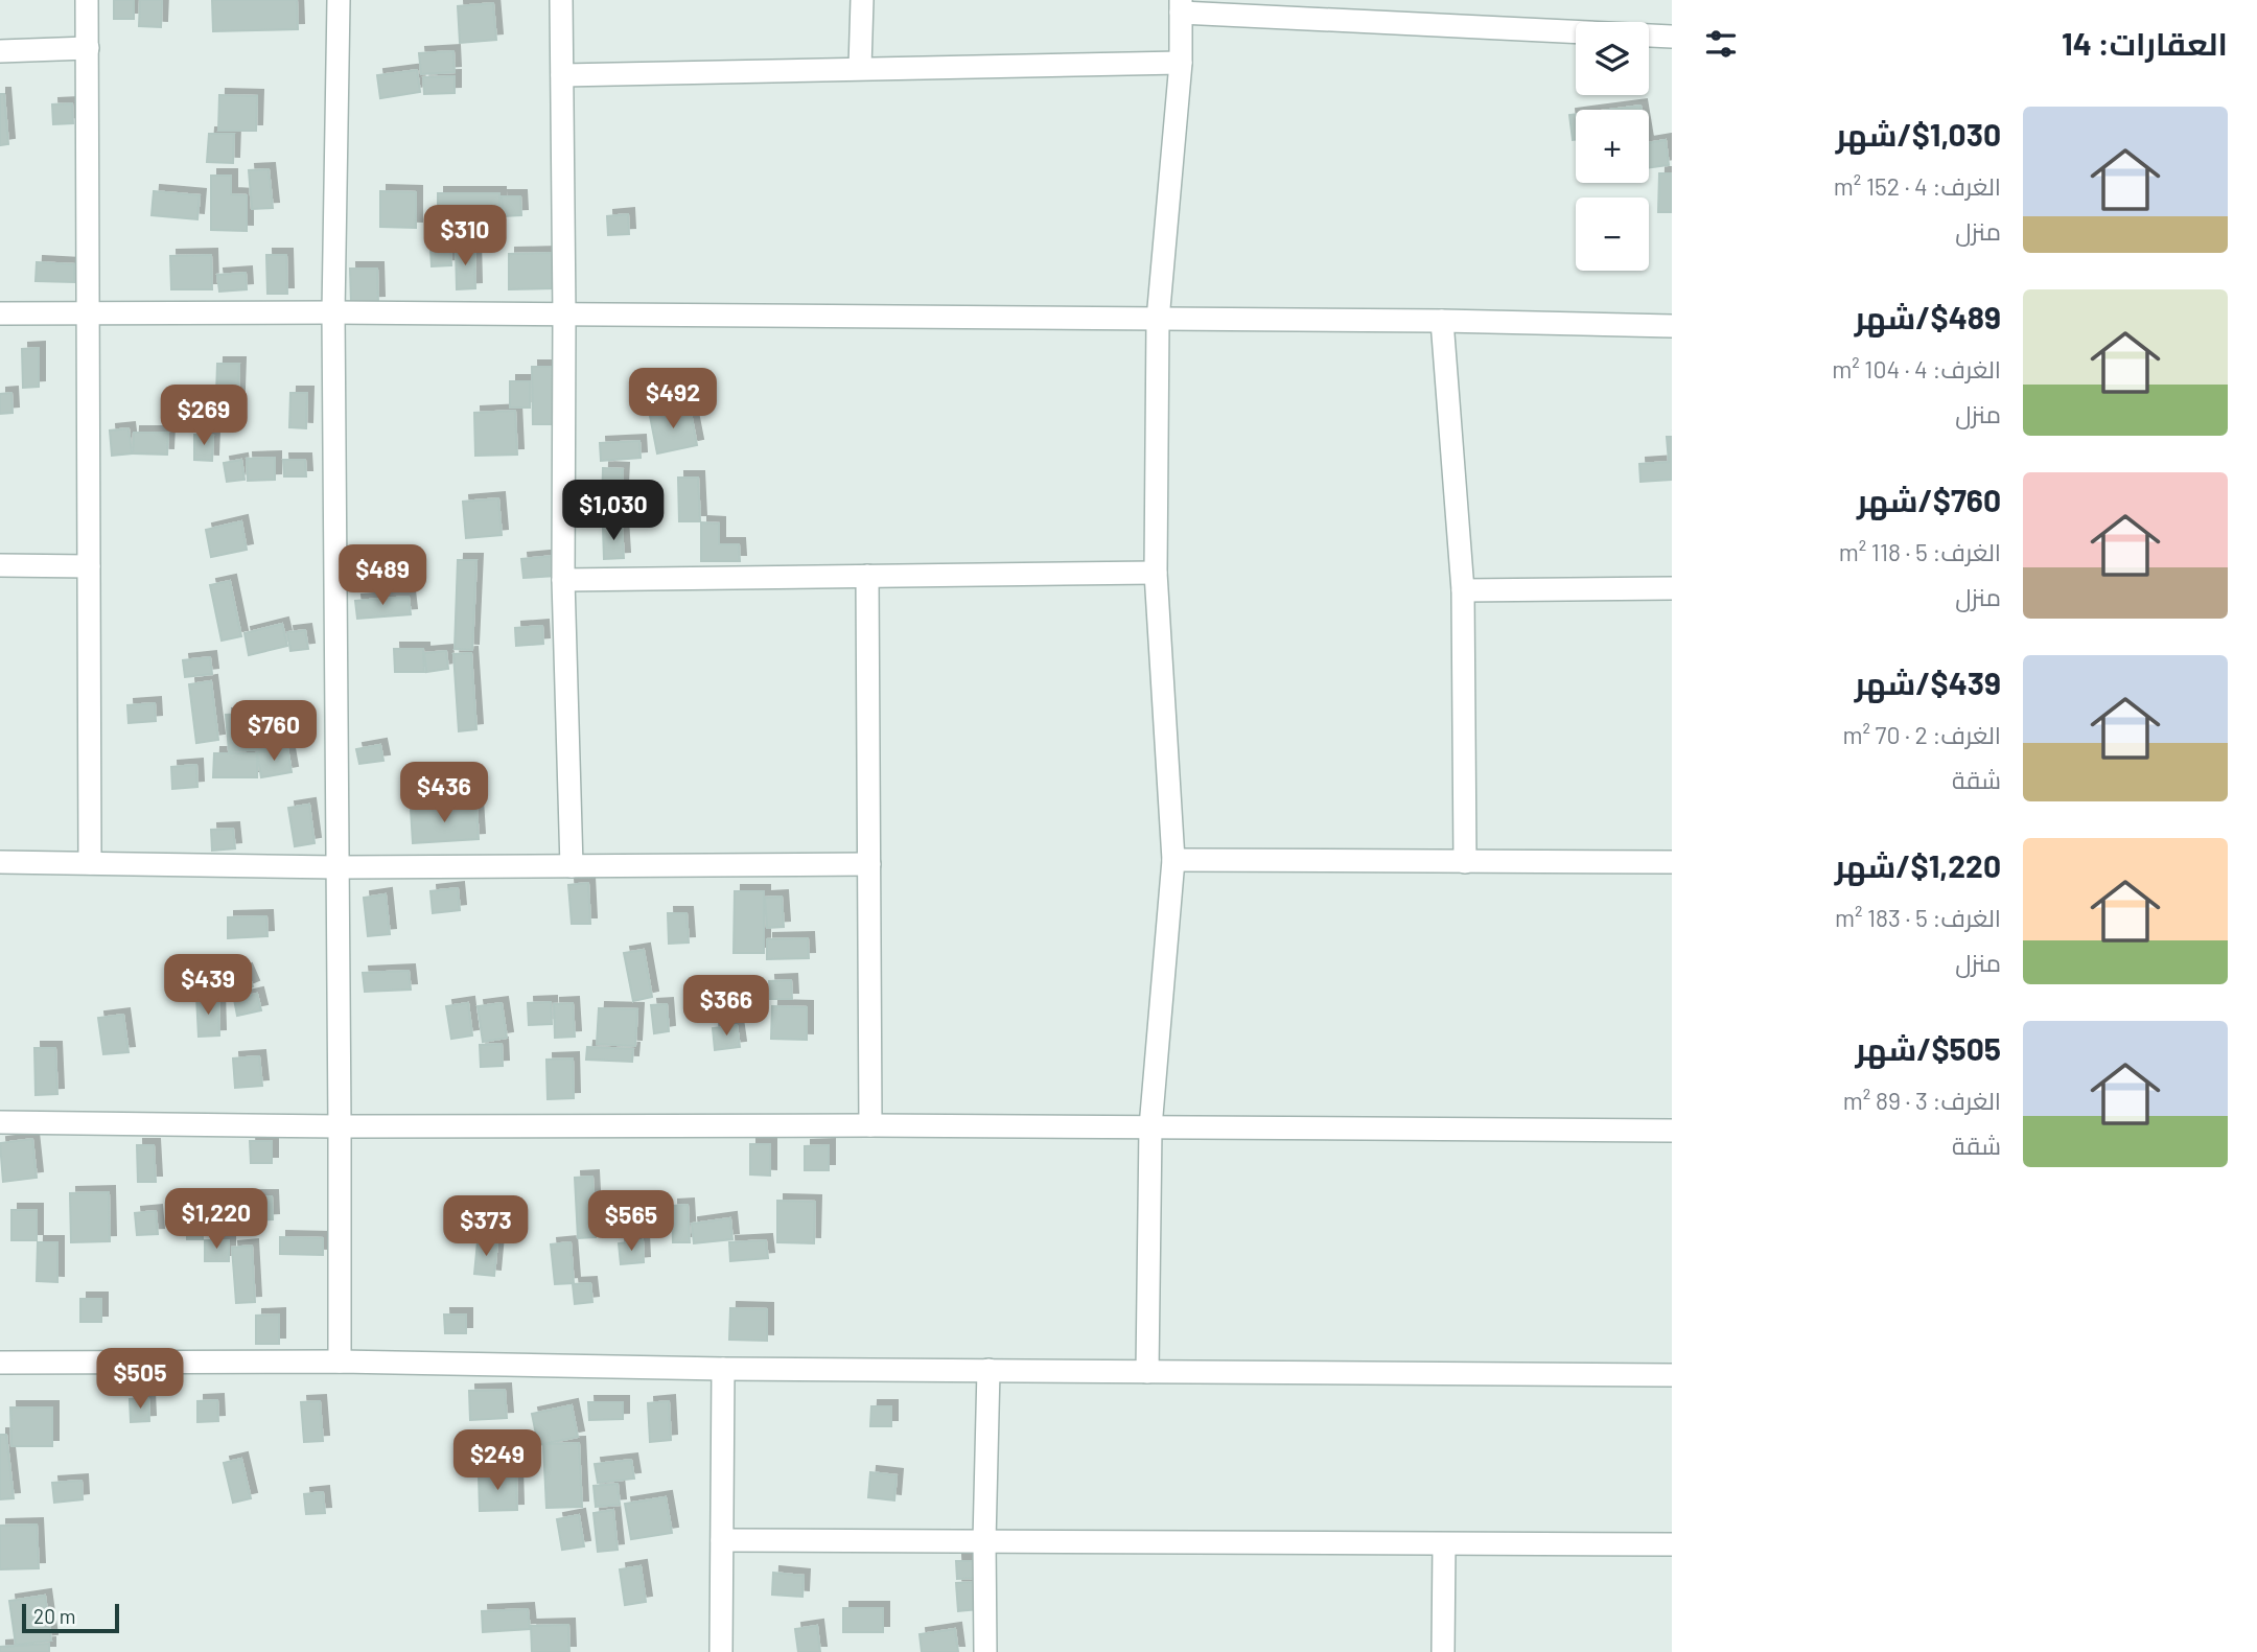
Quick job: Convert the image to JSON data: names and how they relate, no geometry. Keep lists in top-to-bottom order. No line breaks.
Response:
{"scale_bar":"20 m","page":{"heading":"العقارات: 14","map_buttons":["+","−"],"list":[{"name":"$1,030/شهر","note":"الغرف: 4 · 152 m² · منزل"},{"name":"$489/شهر","note":"الغرف: 4 · 104 m² · منزل"},{"name":"$760/شهر","note":"الغرف: 5 · 118 m² · منزل"},{"name":"$439/شهر","note":"الغرف: 2 · 70 m² · شقة"},{"name":"$1,220/شهر","note":"الغرف: 5 · 183 m² · منزل"},{"name":"$505/شهر","note":"الغرف: 3 · 89 m² · شقة"}],"price":["$310","$492","$269","$1,030","$489","$760","$436","$439","$366","$1,220","$565","$373","$505","$249"],"scale":"20 m"}}
